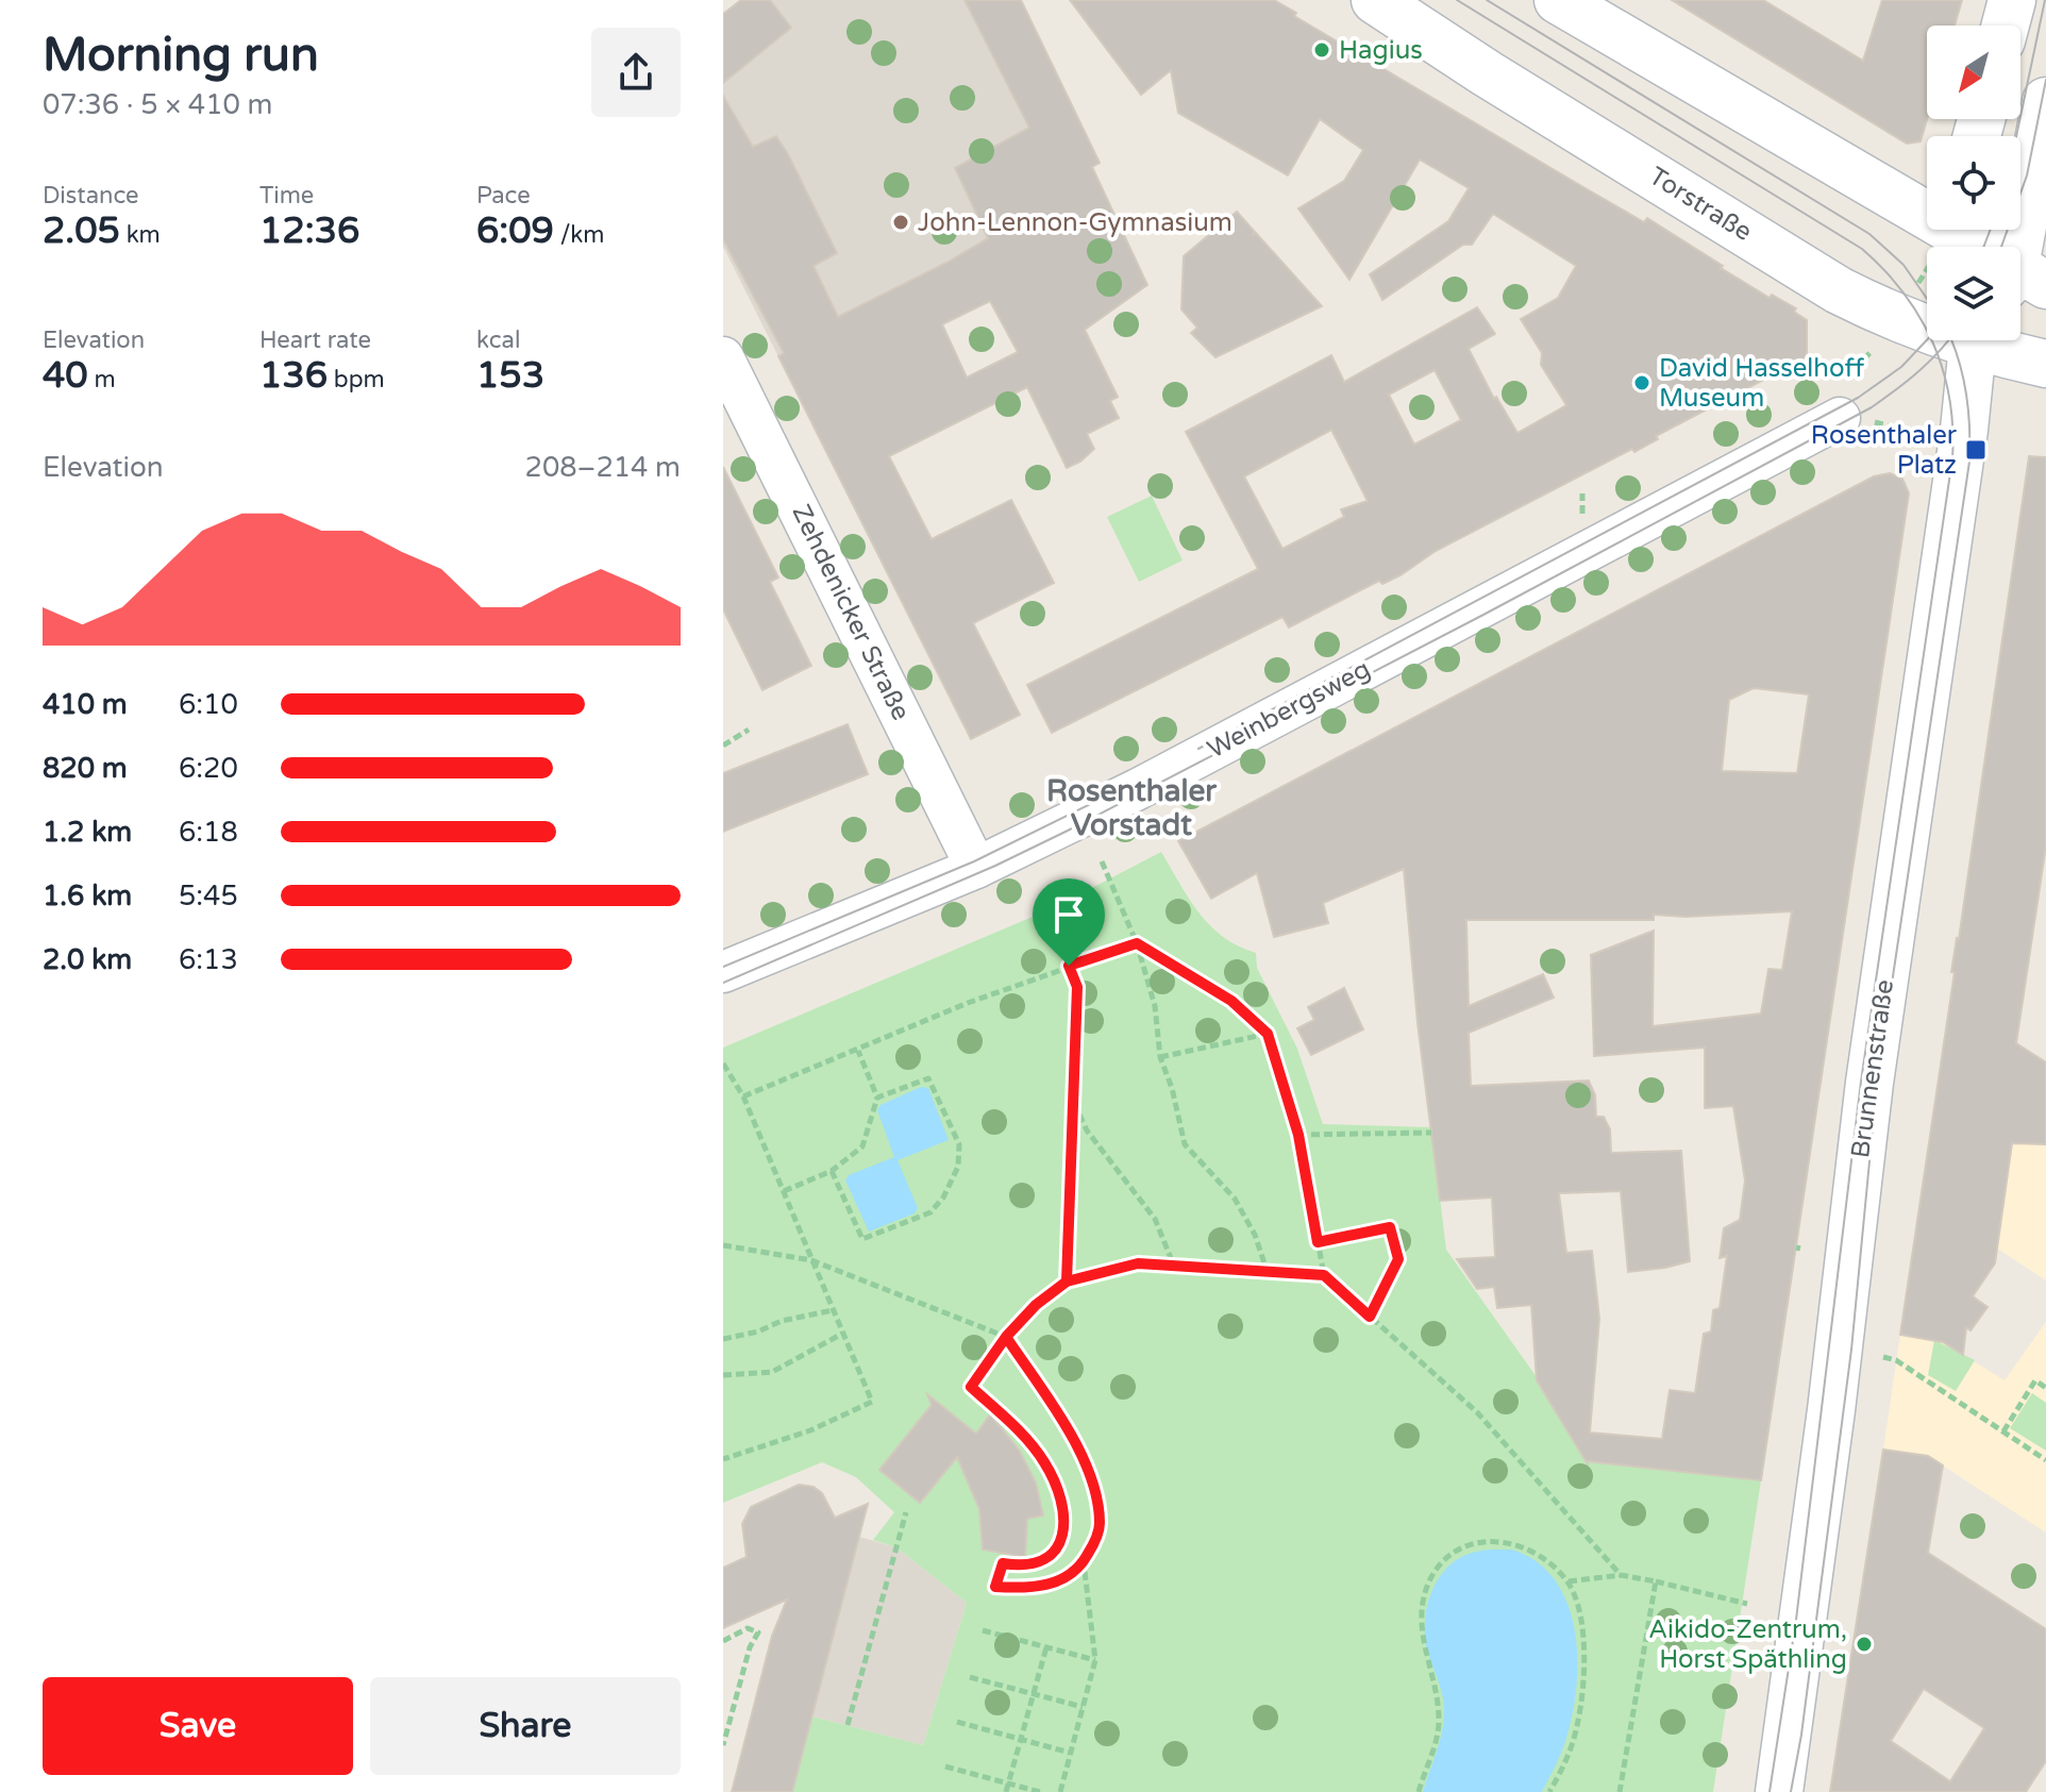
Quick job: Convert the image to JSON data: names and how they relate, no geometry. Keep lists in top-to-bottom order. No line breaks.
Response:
{"streets":{"main road":["Torstraße","Brunnenstraße"],"street":["Zehdenicker Straße","Weinbergsweg"]},"crossings":[["Zehdenicker Straße","Weinbergsweg"]],"districts":["Rosenthaler Vorstadt"],"places":{"other":["Hagius","John-Lennon-Gymnasium","David Hasselhoff Museum","Aikido-Zentrum, Horst Späthling"],"transit":["Rosenthaler Platz"]},"north":"bottom left","page":{"heading":["Morning run","07:36 · 5 × 410 m"],"stats":[["Distance","2.05 km"],["Time","12:36"],["Pace","6:09 /km"],["Elevation","40 m"],["Heart rate","136 bpm"],["kcal","153"]],"chart":["Elevation","208–214 m"],"list":[{"name":"410 m","note":"6:10"},{"name":"820 m","note":"6:20"},{"name":"1.2 km","note":"6:18"},{"name":"1.6 km","note":"5:45"},{"name":"2.0 km","note":"6:13"}],"buttons":["Save","Share"]}}
